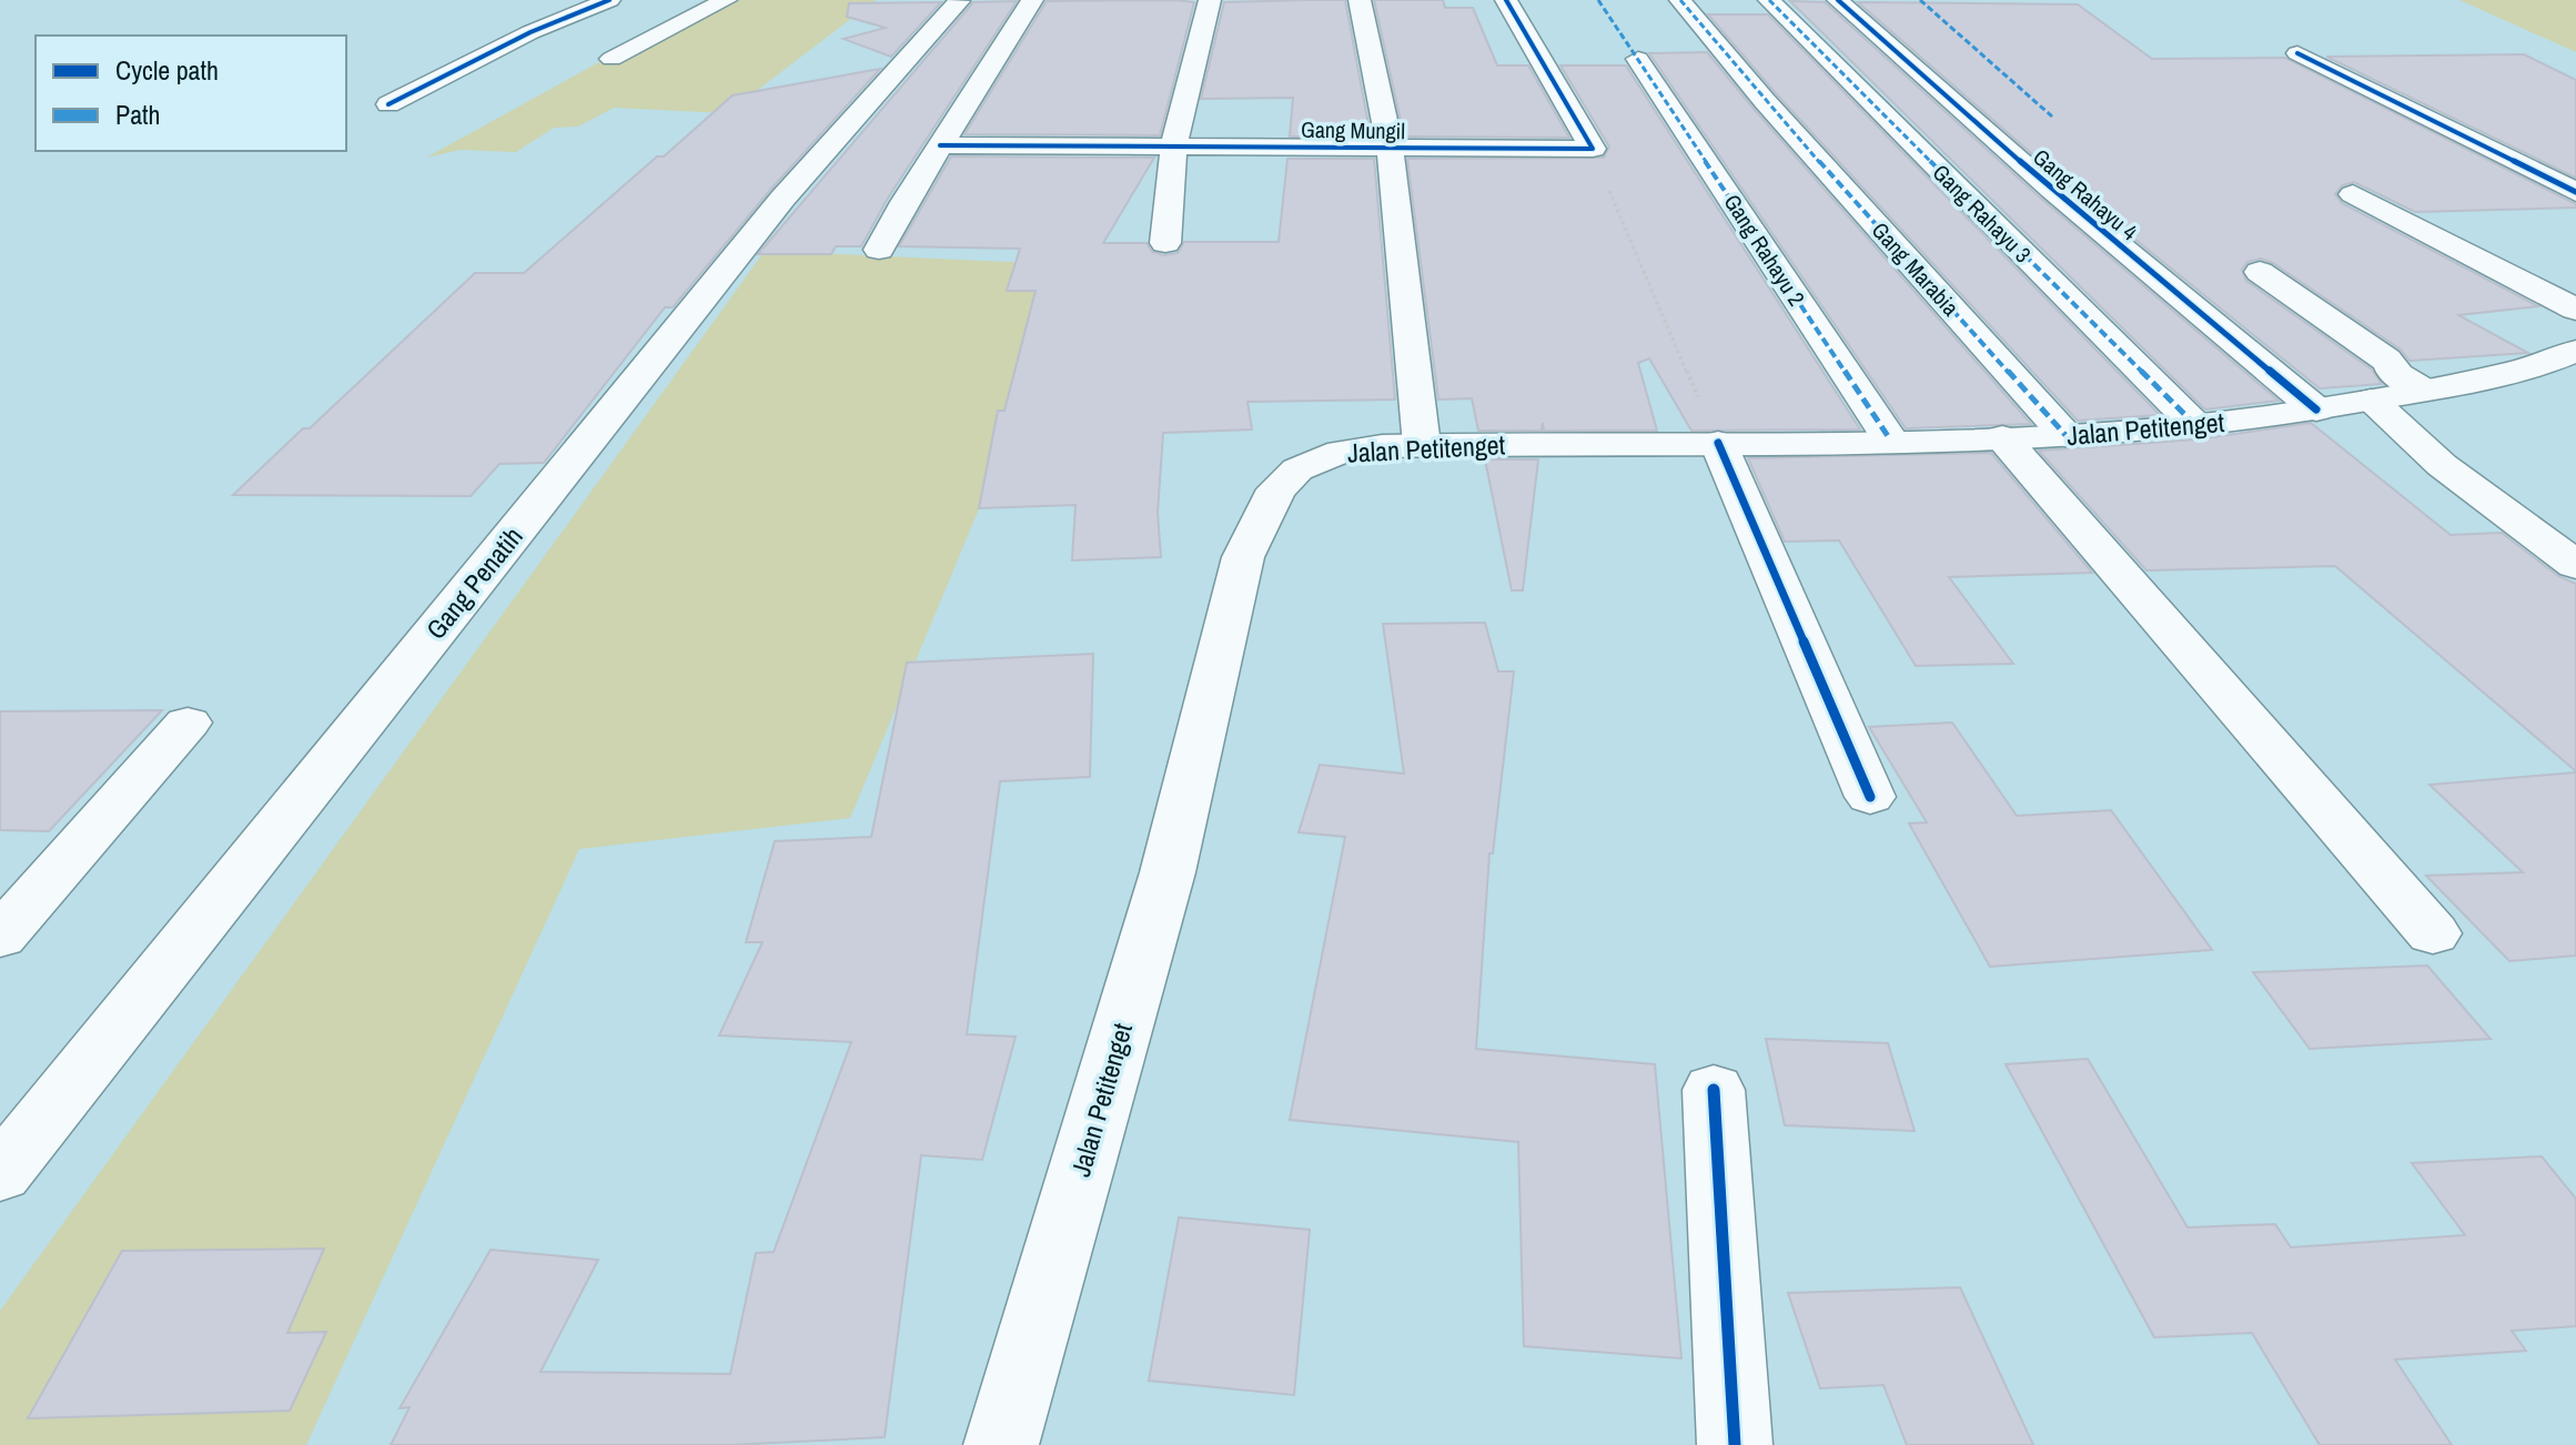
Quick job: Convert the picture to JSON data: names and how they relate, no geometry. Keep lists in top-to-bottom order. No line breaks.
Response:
{"streets":{"street":["Gang Mungil","Gang Rahayu 4","Gang Rahayu 3","Gang Rahayu 2","Gang Marabia","Jalan Petitenget","Gang Penatih"]},"crossings":[["Gang Mungil","Jalan Petitenget"],["Gang Rahayu 4","Jalan Petitenget"],["Gang Rahayu 3","Jalan Petitenget"],["Gang Rahayu 2","Jalan Petitenget"],["Gang Marabia","Jalan Petitenget"]],"legend":["Cycle path","Path"]}
